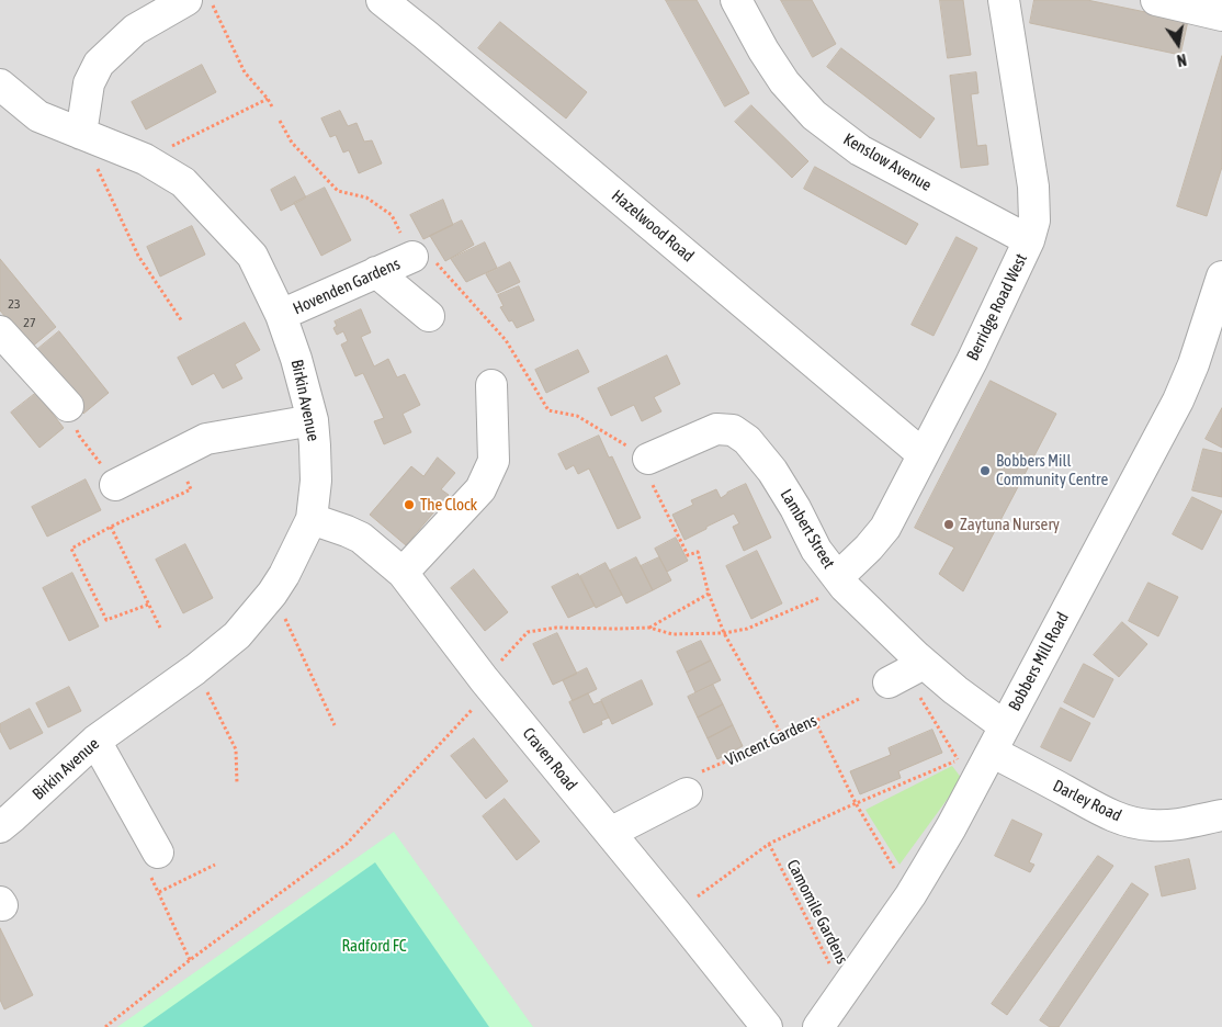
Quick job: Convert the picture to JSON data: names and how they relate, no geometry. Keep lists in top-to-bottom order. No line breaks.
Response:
{"streets":{"street":["Kenslow Avenue","Hazelwood Road","Hovenden Gardens","Berridge Road West","Birkin Avenue","Lambert Street","Bobbers Mill Road","Craven Road","Darley Road"],"path":["Vincent Gardens","Camomile Gardens"]},"crossings":[["Kenslow Avenue","Berridge Road West"],["Hazelwood Road","Berridge Road West"],["Hovenden Gardens","Birkin Avenue"],["Berridge Road West","Lambert Street"],["Birkin Avenue","Craven Road"],["Lambert Street","Bobbers Mill Road"],["Lambert Street","Darley Road"],["Bobbers Mill Road","Darley Road"],["Bobbers Mill Road","Camomile Gardens"]],"parks":["Radford FC"],"places":["Bobbers Mill Community Centre","The Clock","Zaytuna Nursery"],"house_numbers":["23","27"],"north":"bottom"}
